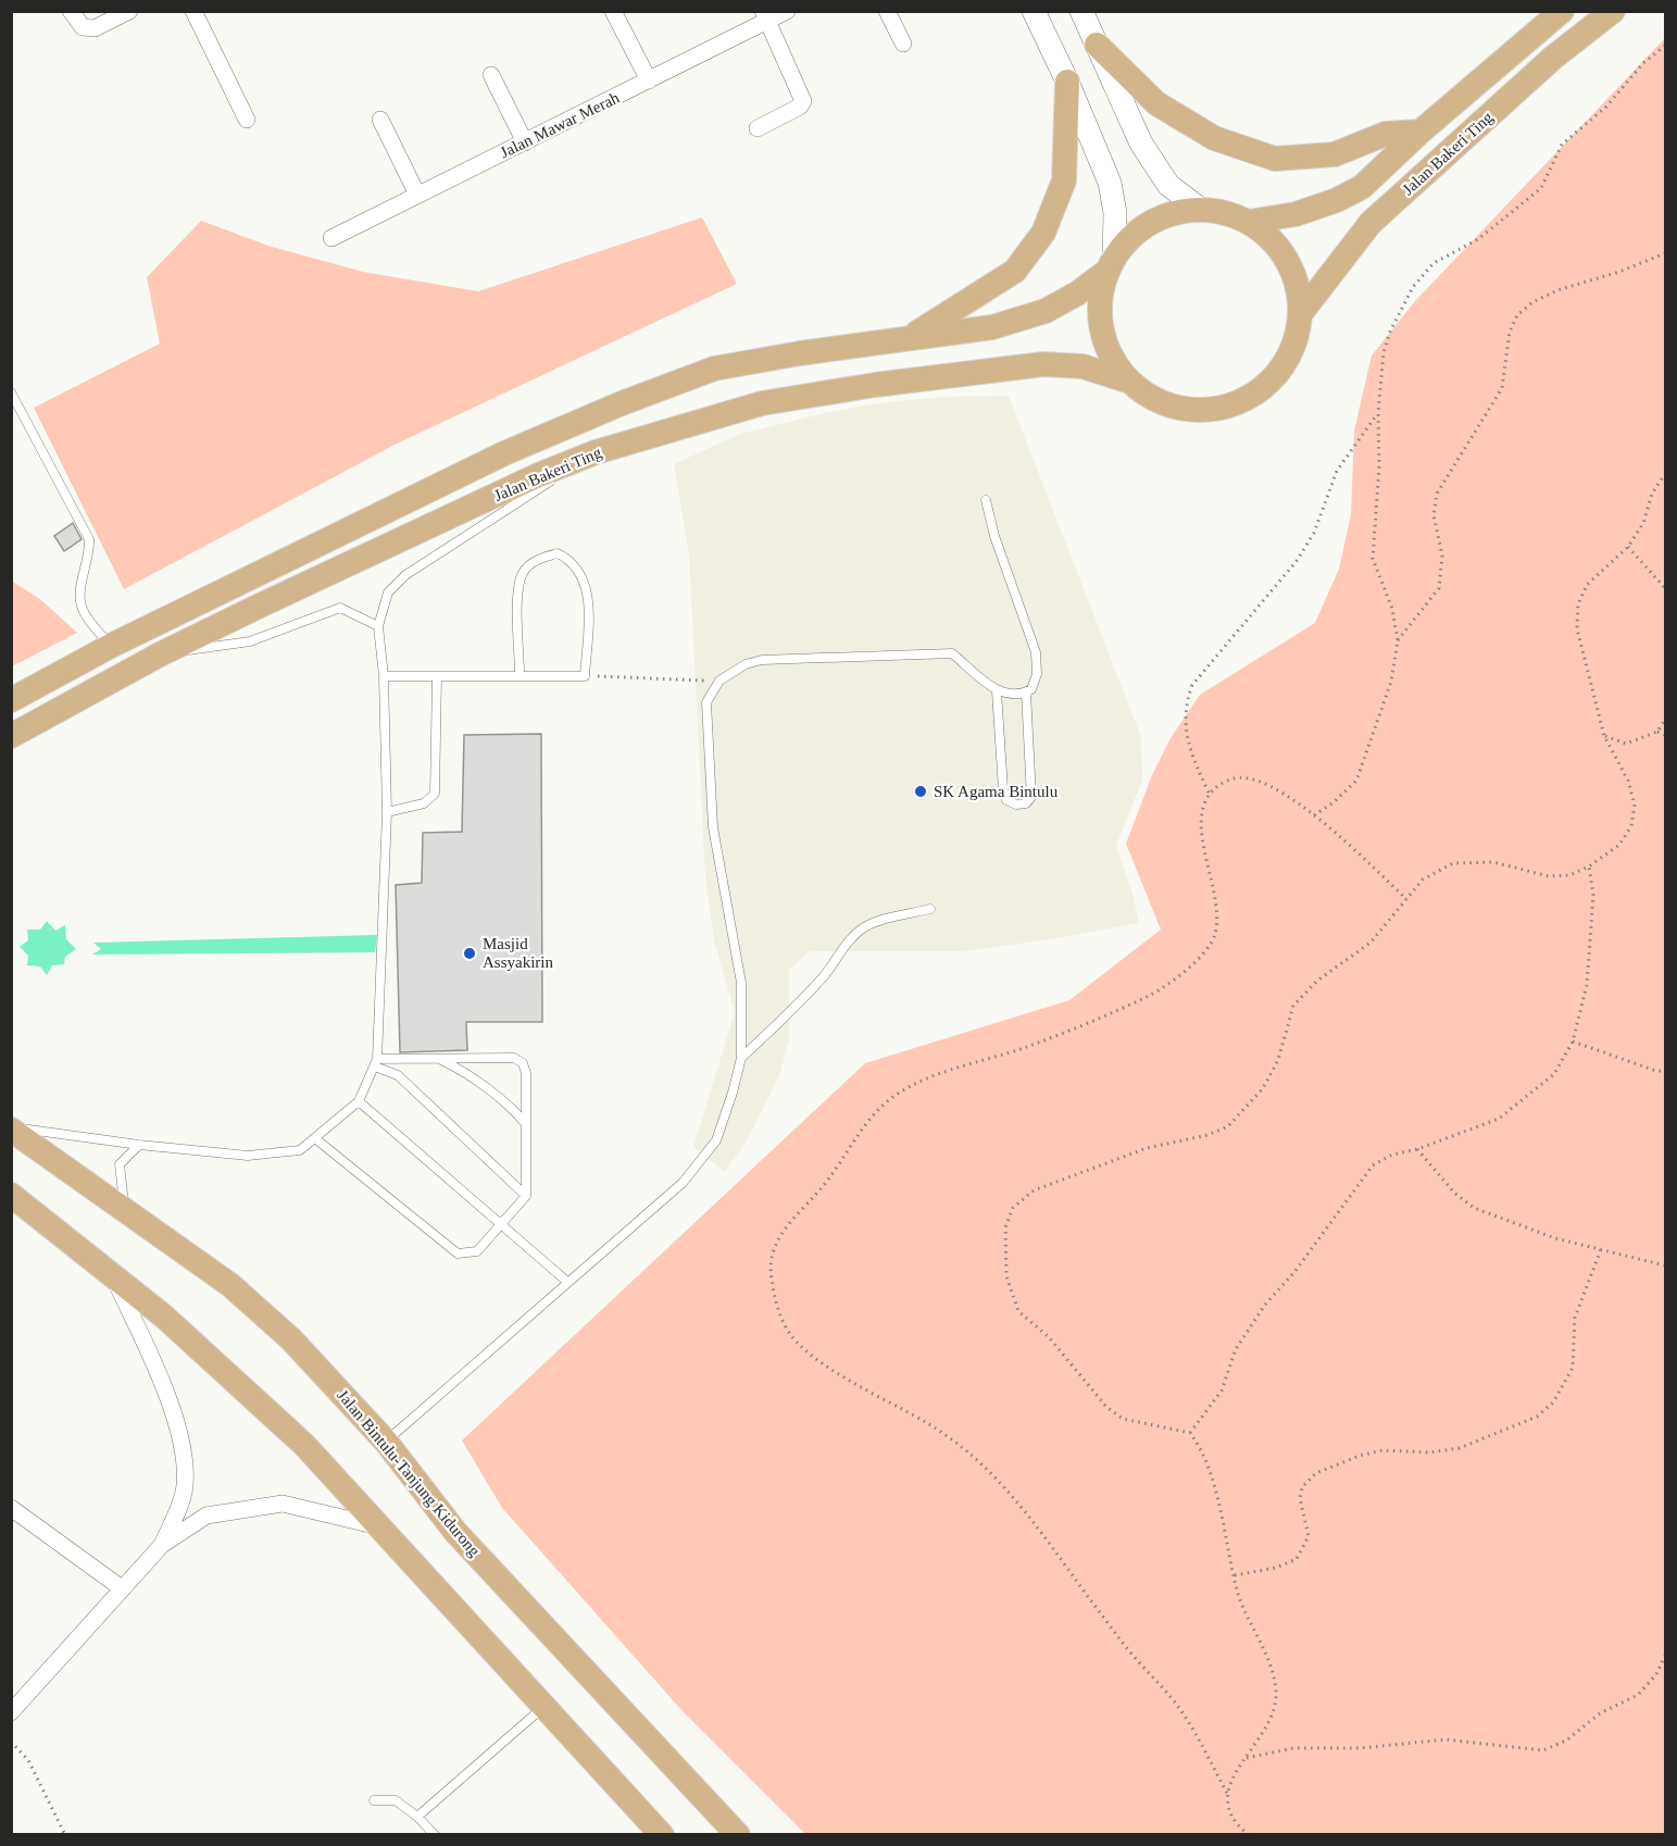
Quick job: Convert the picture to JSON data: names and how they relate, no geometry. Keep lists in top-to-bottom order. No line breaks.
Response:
{"streets":{"main road":["Jalan Bakeri Ting","Jalan Bintulu-Tanjung Kidurong"],"street":["Jalan Mawar Merah"]},"places":["SK Agama Bintulu","Masjid Assyakirin"]}
